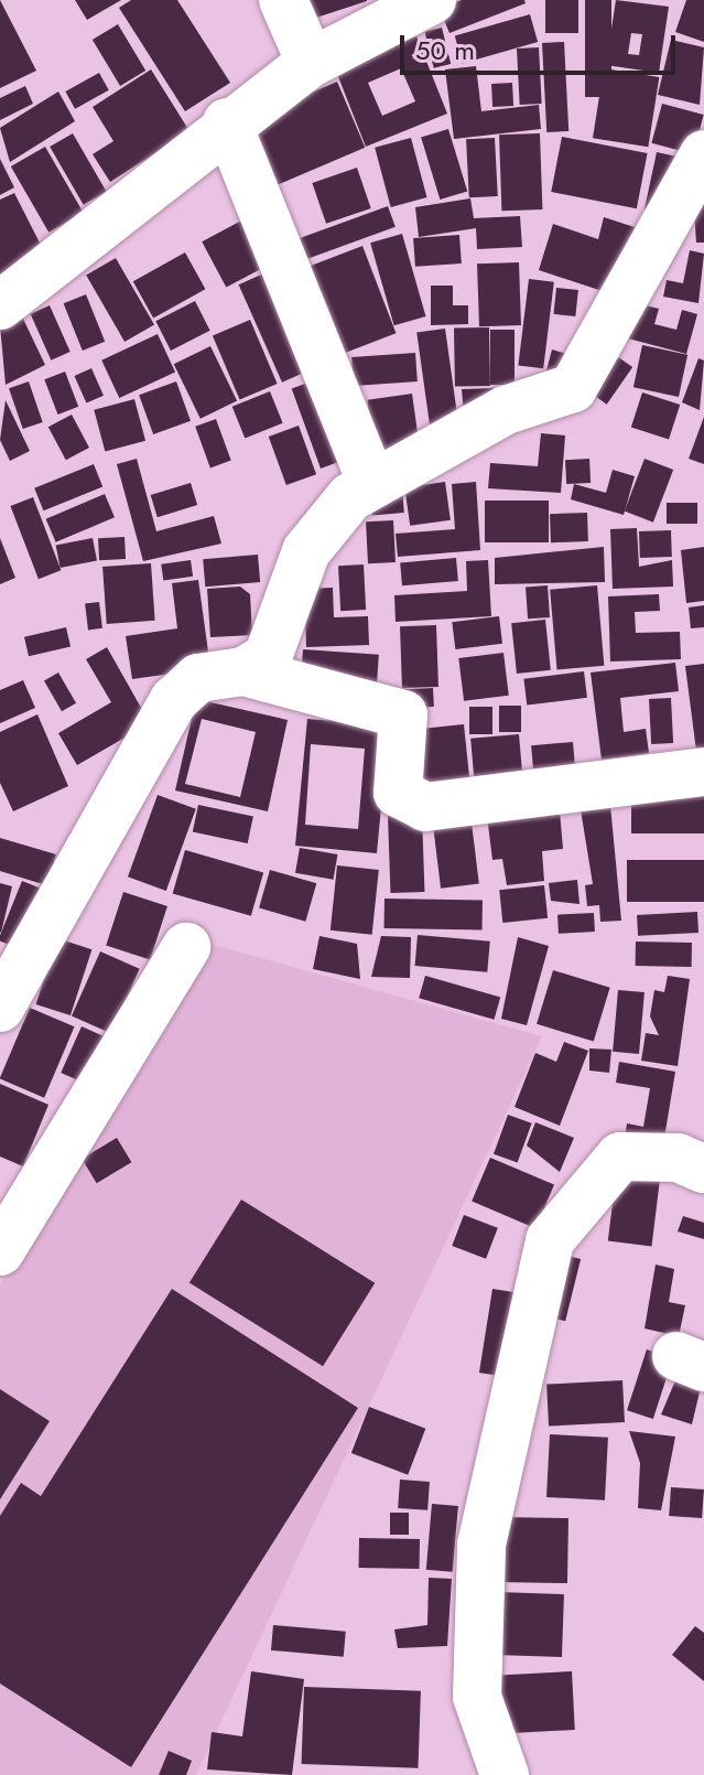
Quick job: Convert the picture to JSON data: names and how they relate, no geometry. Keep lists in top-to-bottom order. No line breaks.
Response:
{"scale_bar":"50 m"}
